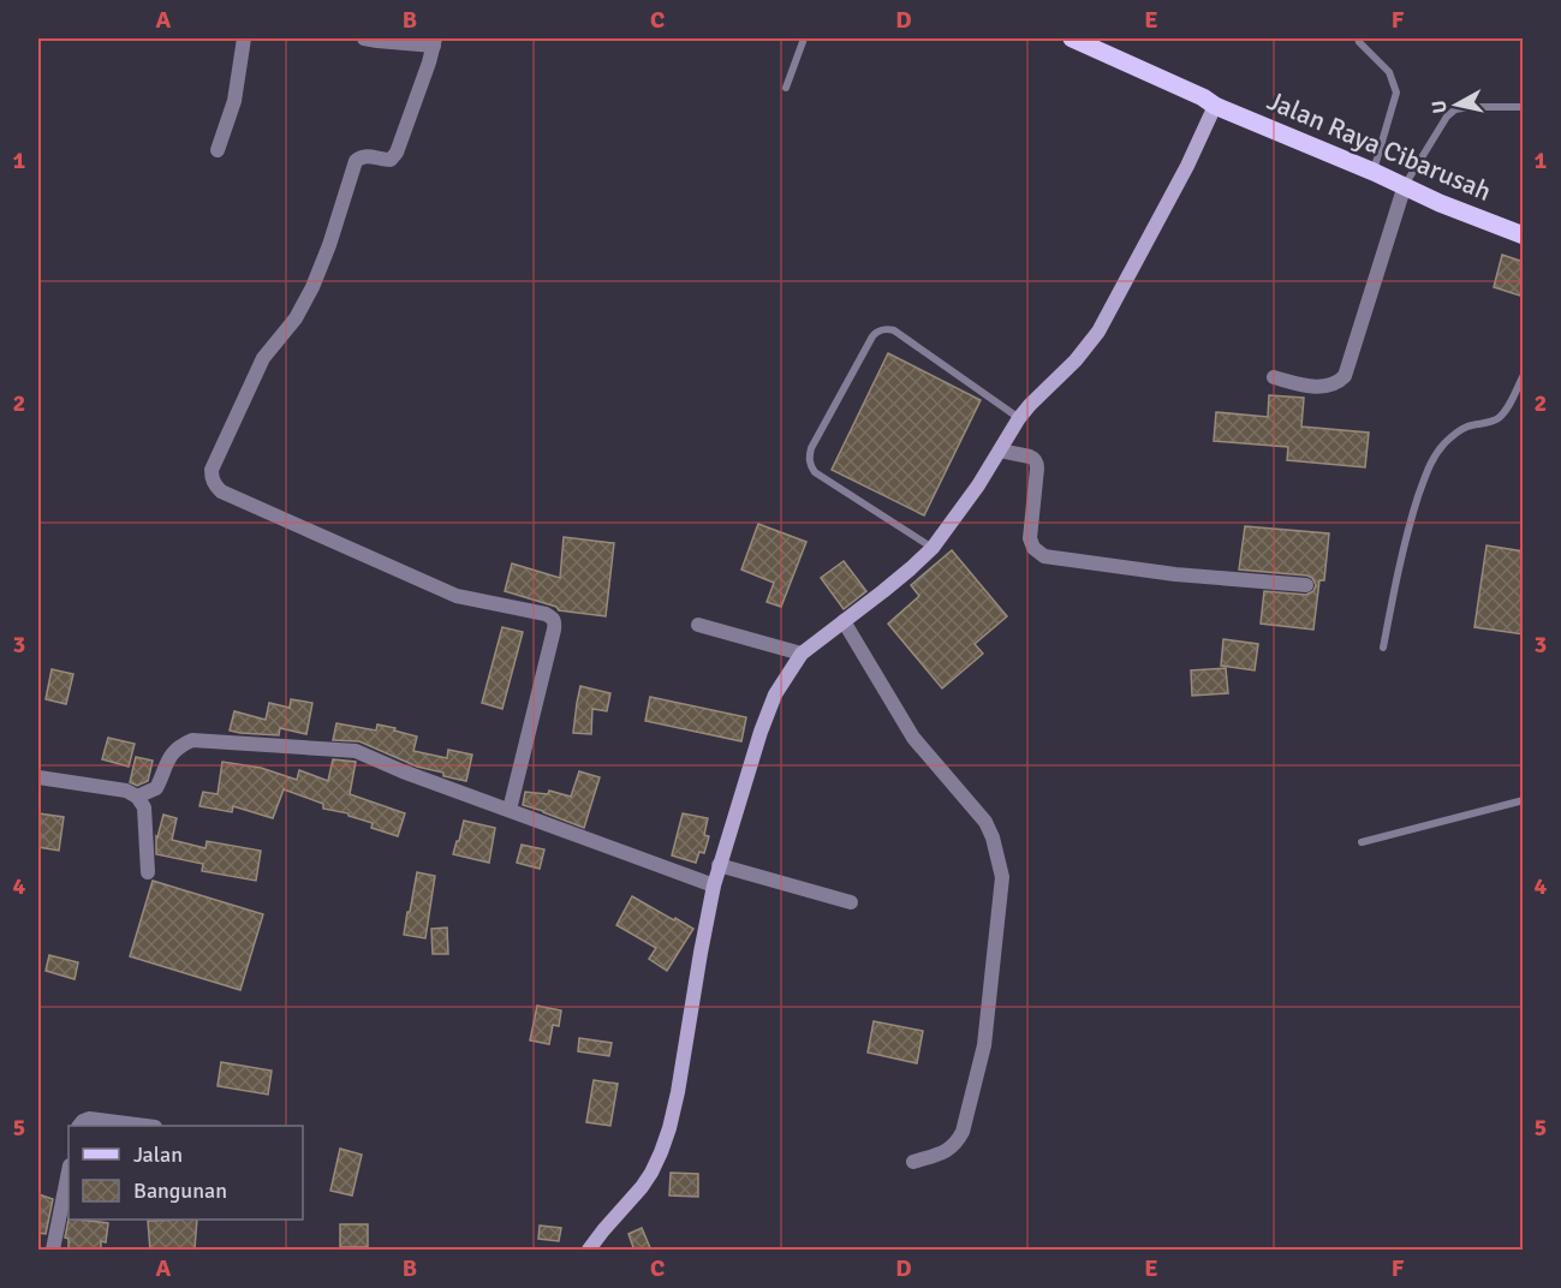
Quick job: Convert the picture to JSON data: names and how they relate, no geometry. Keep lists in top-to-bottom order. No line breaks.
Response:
{"streets":{"main road":["Jalan Raya Cibarusah"]},"legend":["Jalan","Bangunan"],"north":"left","grid":{"columns":["A","B","C","D","E","F"],"rows":["1","2","3","4","5"]}}
